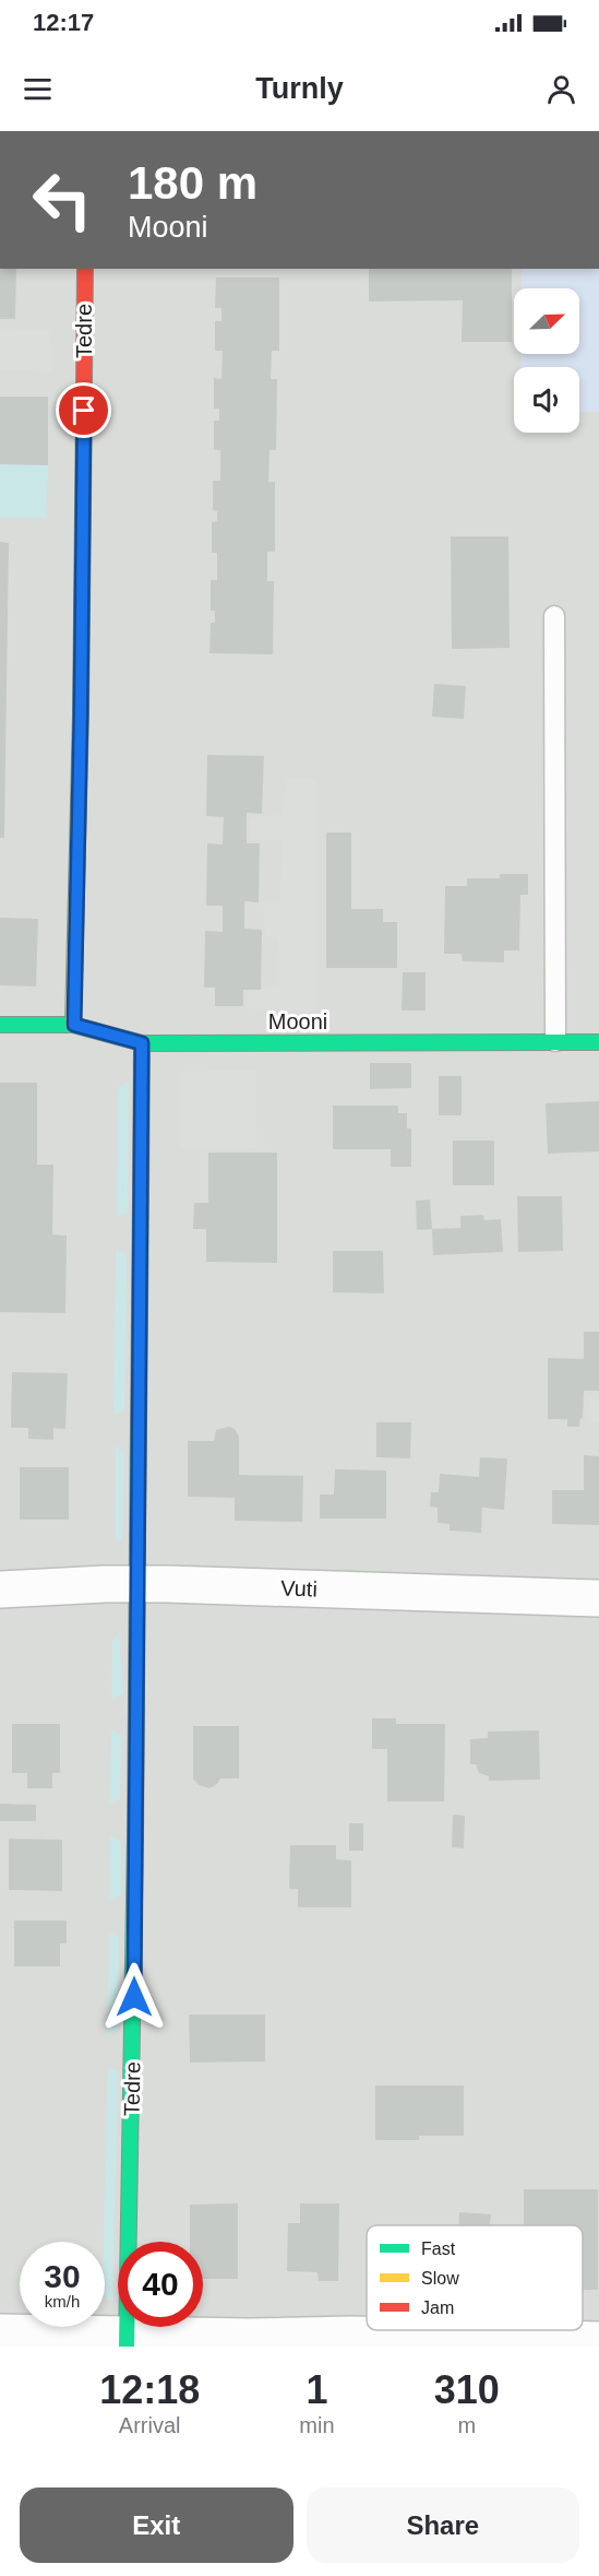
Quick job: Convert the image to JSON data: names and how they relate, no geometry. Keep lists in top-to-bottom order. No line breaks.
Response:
{"streets":{"street":["Tedre","Mooni","Vuti"]},"crossings":[["Tedre","Mooni"],["Tedre","Vuti"]],"legend":["Fast","Slow","Jam"],"north":"top right","page":{"status":"12:17","header":"Turnly","turn":["180 m","Mooni"],"speed":"30 km/h","limit":"40","eta":["12:18","Arrival","1","min","310","m"],"buttons":["Exit","Share"]}}
